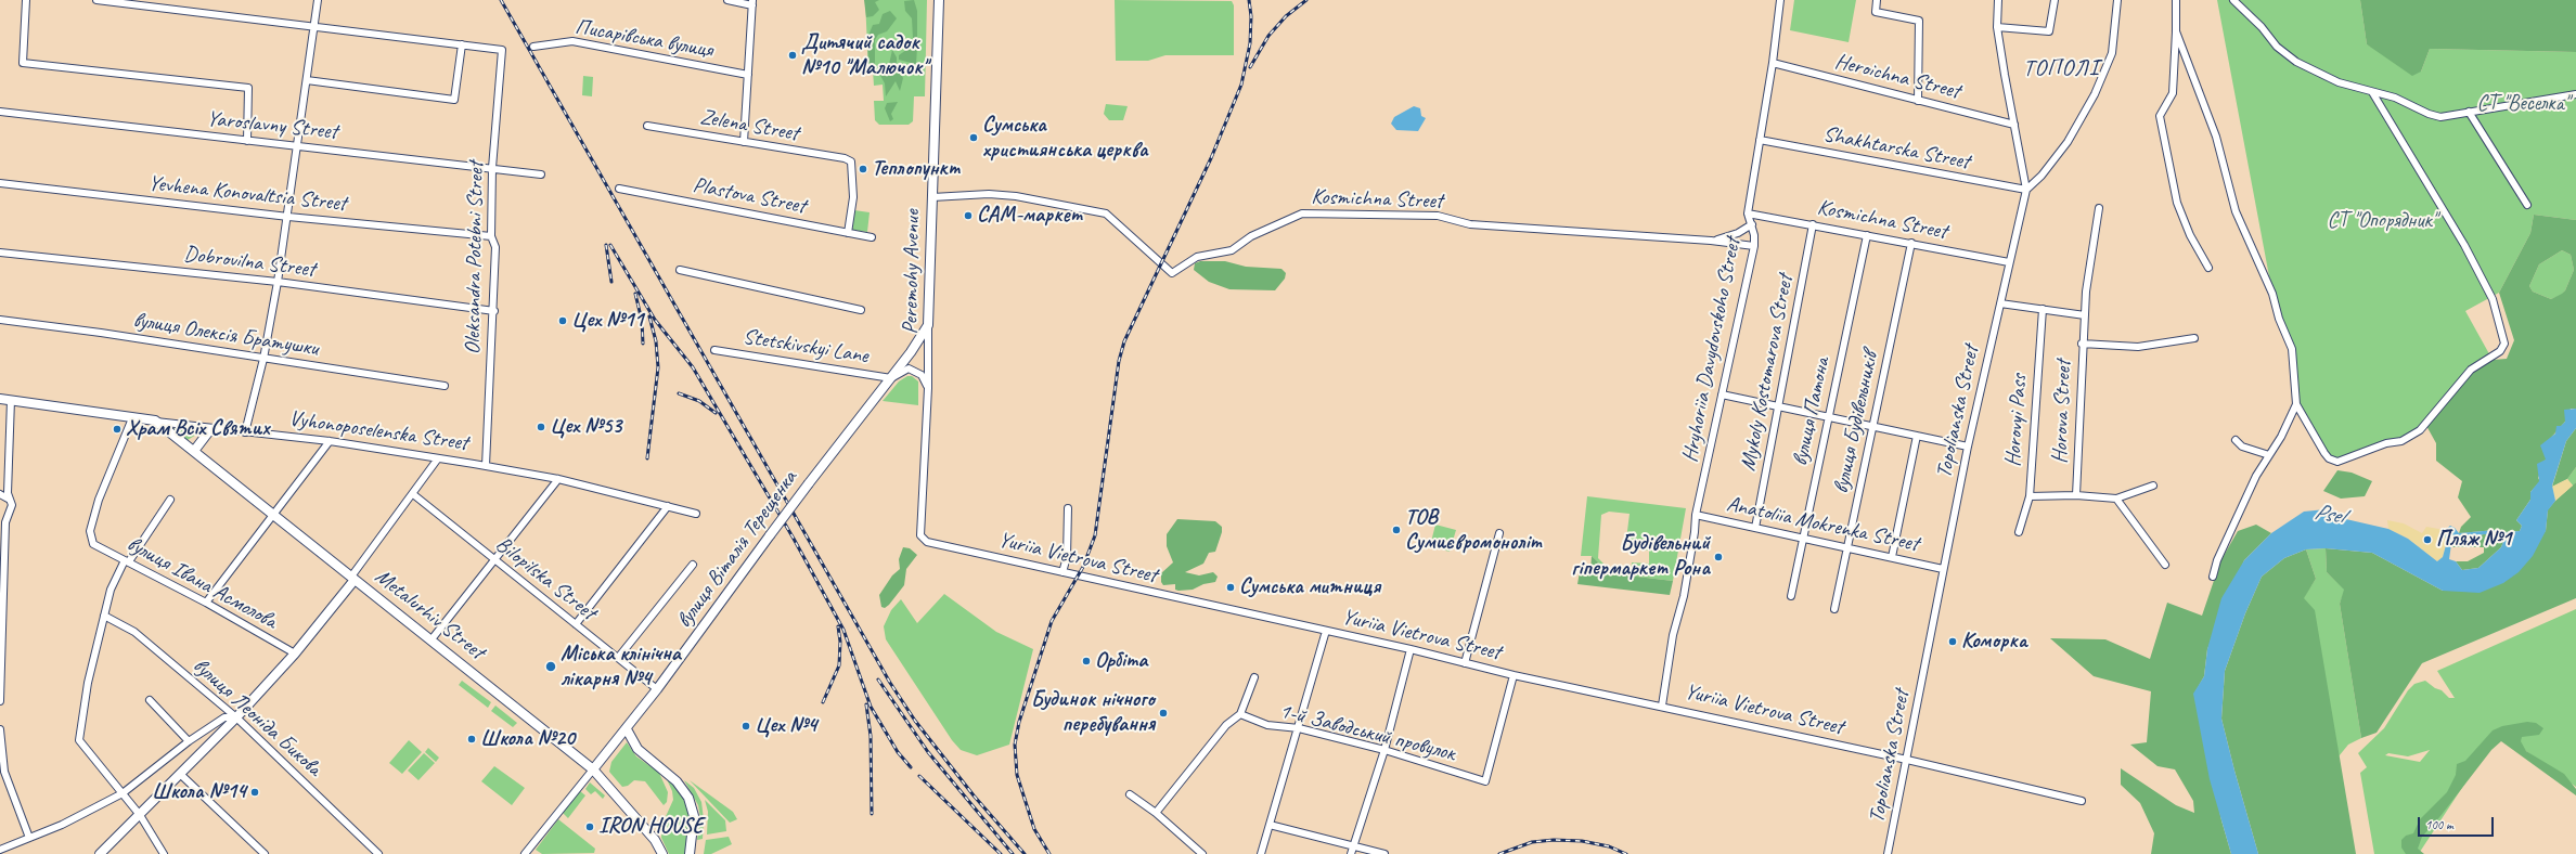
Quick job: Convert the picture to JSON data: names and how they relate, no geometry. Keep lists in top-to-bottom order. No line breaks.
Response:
{"streets":{"main road":["Peremohy Avenue","Vyhonoposelenska Street","вулиця Віталія Терещенка","Metalurhiv Street"],"street":["Писарівська вулиця","Heroichna Street","Yaroslavny Street","Zelena Street","Shakhtarska Street","Yevhena Konovaltsia Street","Plastova Street","Kosmichna Street","Oleksandra Potebni Street","Dobrovilna Street","вулиця Олексія Братушки","Stetskivskyi Lane","Hryhoriia Davydovskoho Street","Mykoly Kostomarova Street","вулиця Патона","Topolianska Street","Horova Street","Horovyi Pass","вулиця Будівельників","Anatoliia Mokrenka Street","Yuriia Vietrova Street","Bilopilska Street","вулиця Івана Асмолова","вулиця Леоніда Бикова","1-й Заводський провулок"]},"crossings":[["Heroichna Street","Hryhoriia Davydovskoho Street"],["Yaroslavny Street","Oleksandra Potebni Street"],["Zelena Street","Plastova Street"],["Shakhtarska Street","Hryhoriia Davydovskoho Street"],["Shakhtarska Street","Topolianska Street"],["Yevhena Konovaltsia Street","Oleksandra Potebni Street"],["Kosmichna Street","Peremohy Avenue"],["Kosmichna Street","Hryhoriia Davydovskoho Street"],["Kosmichna Street","Mykoly Kostomarova Street"],["Kosmichna Street","вулиця Патона"],["Kosmichna Street","Topolianska Street"],["Kosmichna Street","вулиця Будівельників"],["Oleksandra Potebni Street","Dobrovilna Street"],["Oleksandra Potebni Street","Vyhonoposelenska Street"],["Peremohy Avenue","вулиця Віталія Терещенка"],["Peremohy Avenue","Yuriia Vietrova Street"],["Stetskivskyi Lane","вулиця Віталія Терещенка"],["Hryhoriia Davydovskoho Street","Anatoliia Mokrenka Street"],["Hryhoriia Davydovskoho Street","Yuriia Vietrova Street"],["Mykoly Kostomarova Street","Anatoliia Mokrenka Street"],["вулиця Патона","Anatoliia Mokrenka Street"],["Topolianska Street","Anatoliia Mokrenka Street"],["Topolianska Street","Yuriia Vietrova Street"],["вулиця Будівельників","Anatoliia Mokrenka Street"],["Vyhonoposelenska Street","вулиця Івана Асмолова"],["Vyhonoposelenska Street","Metalurhiv Street"],["вулиця Віталія Терещенка","Bilopilska Street"],["вулиця Віталія Терещенка","Metalurhiv Street"],["Yuriia Vietrova Street","1-й Заводський провулок"]],"districts":["ТОПОЛІ"],"water":["Psel"],"parks":["СТ \"Веселка\"","СТ \"Опорядник\""],"places":["Дитячий садок №10 \"Малючок\"","Сумська християнська церква","Теплопункт","САМ-маркет","Цех №11","Цех №53","Храм Всіх Святих","ТОВ Сумиєвромоноліт","Пляж №1","Будівельний гіпермаркет Рона","Сумська митниця","Коморка","Орбіта","Міська клінічна лікарня №4","Будинок нічного перебування","Цех №4","Школа №20","Школа №14","IRON HOUSE"],"scale_bar":"100 m"}
